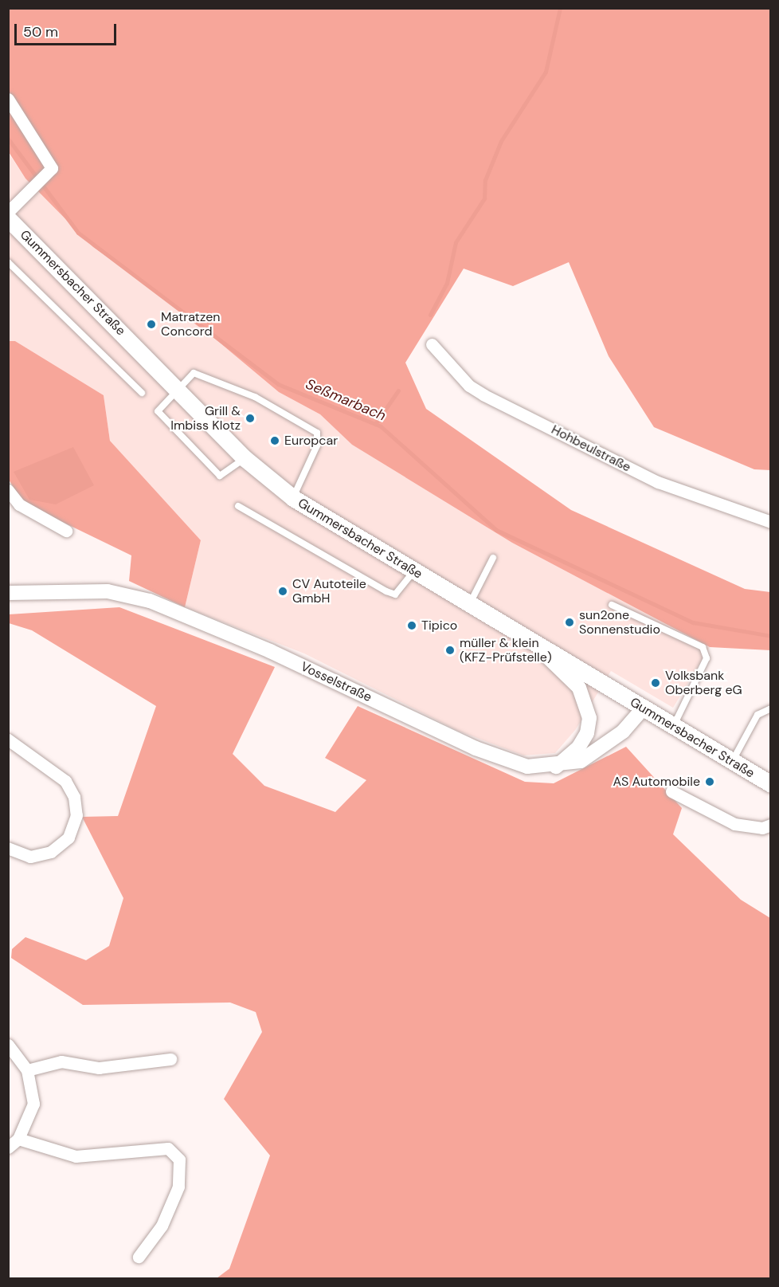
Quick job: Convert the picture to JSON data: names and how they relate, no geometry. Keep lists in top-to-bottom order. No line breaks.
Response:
{"streets":{"main road":["Gummersbacher Straße"],"street":["Hohbeulstraße","Vosselstraße"]},"crossings":[["Gummersbacher Straße","Vosselstraße"]],"water":["Seßmarbach"],"places":["Matratzen Concord","Grill & Imbiss Klotz","Europcar","CV Autoteile GmbH","sun2one Sonnenstudio","Tipico","müller & klein (KFZ-Prüfstelle)","Volksbank Oberberg eG","AS Automobile"],"scale_bar":"50 m"}
